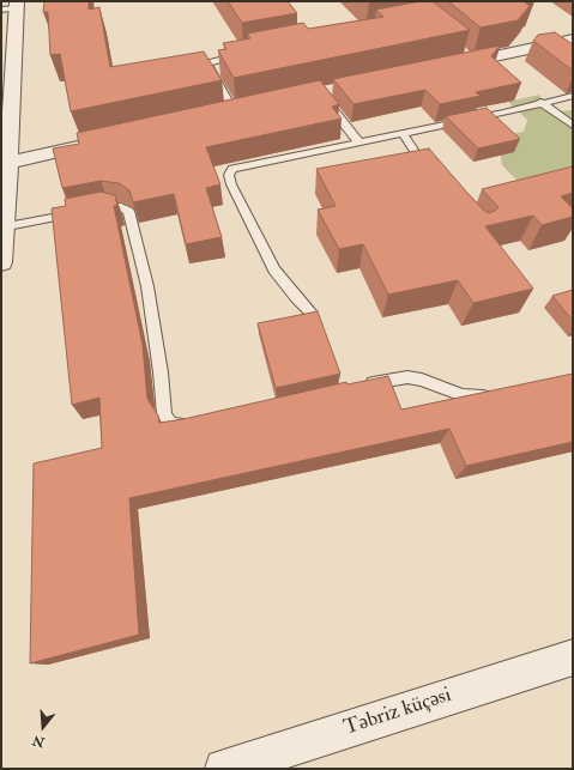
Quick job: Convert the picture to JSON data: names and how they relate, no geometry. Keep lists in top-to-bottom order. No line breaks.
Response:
{"streets":{"street":["Təbriz küçəsi"]},"north":"bottom"}
